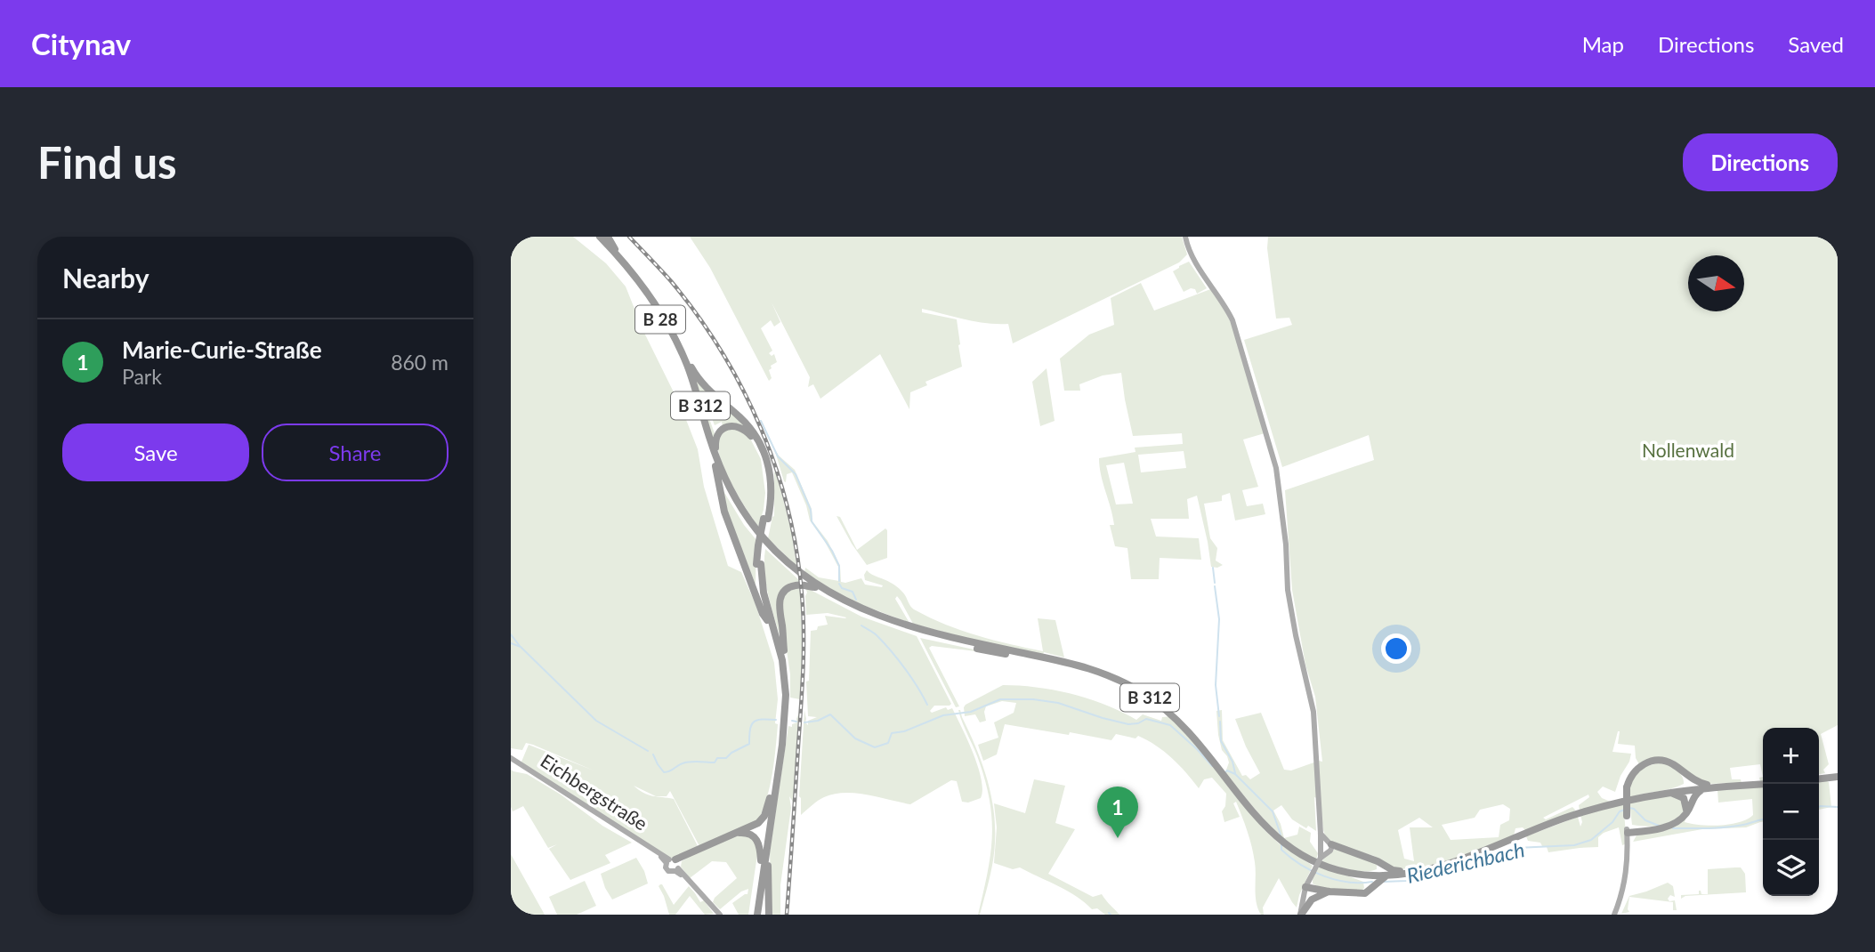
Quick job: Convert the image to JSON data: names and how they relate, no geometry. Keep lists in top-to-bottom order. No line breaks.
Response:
{"streets":{"highway":["B 28","B 312"],"main road":["Eichbergstraße"]},"crossings":[["B 28","B 312"]],"water":["Riederichbach"],"parks":["Nollenwald"],"north":"right","page":{"header":"Citynav","nav":["Map","Directions","Saved"],"buttons":["Directions",["Save","Share"]],"title":"Find us","heading":"Nearby","list":[{"mark":"1","name":"Marie-Curie-Straße","note":"Park","value":"860 m"}],"map_buttons":["+","−"],"pins":"1"}}
